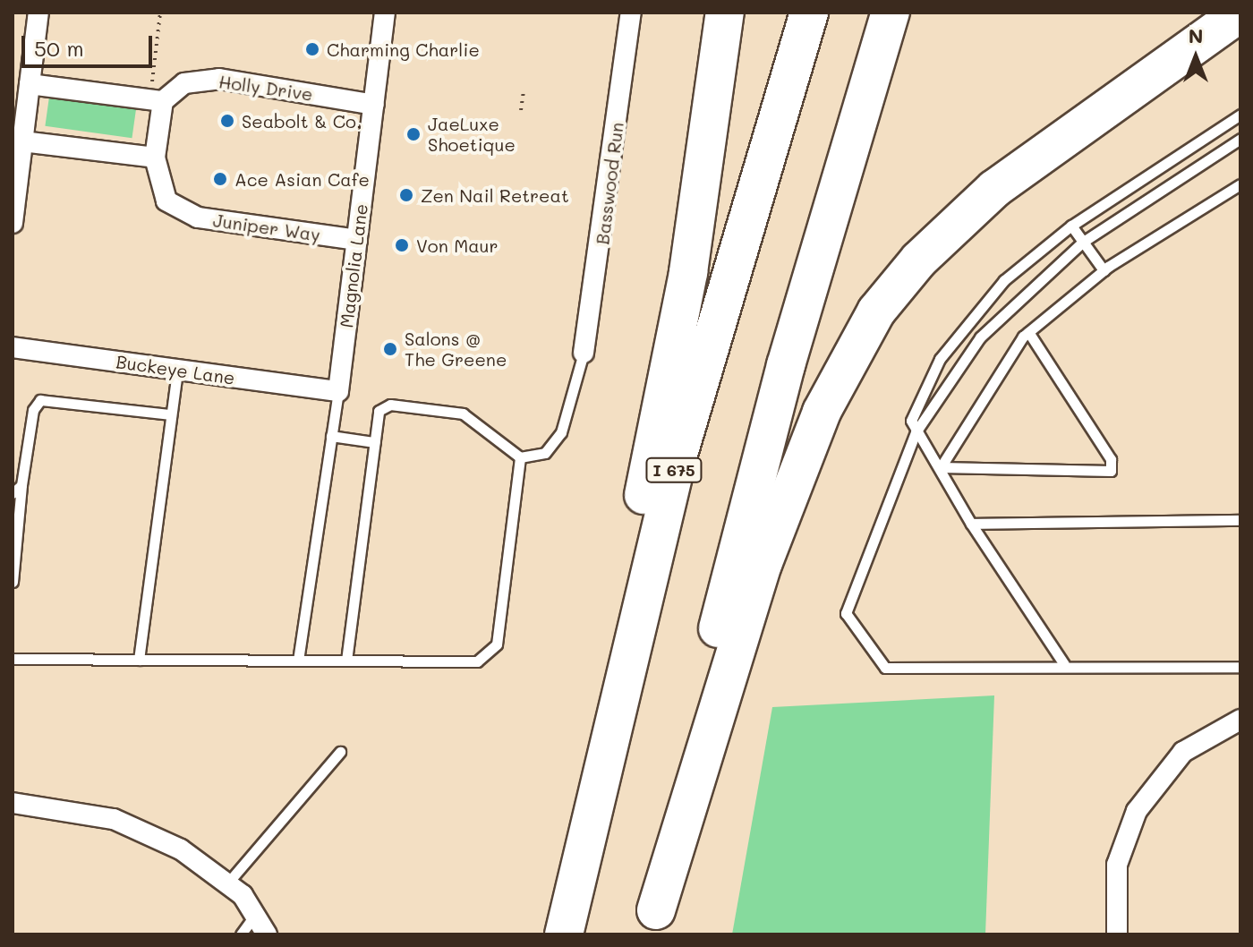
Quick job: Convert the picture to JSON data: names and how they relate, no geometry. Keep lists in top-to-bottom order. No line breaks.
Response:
{"streets":{"highway":["I 675"],"street":["Holly Drive","Basswood Run","Juniper Way","Magnolia Lane","Buckeye Lane"]},"crossings":[["Holly Drive","Juniper Way"],["Holly Drive","Magnolia Lane"],["Juniper Way","Magnolia Lane"],["Magnolia Lane","Buckeye Lane"]],"places":["Charming Charlie","Seabolt & Co.","JaeLuxe Shoetique","Ace Asian Cafe","Zen Nail Retreat","Von Maur","Salons @ The Greene"],"scale_bar":"50 m","north":"top"}
